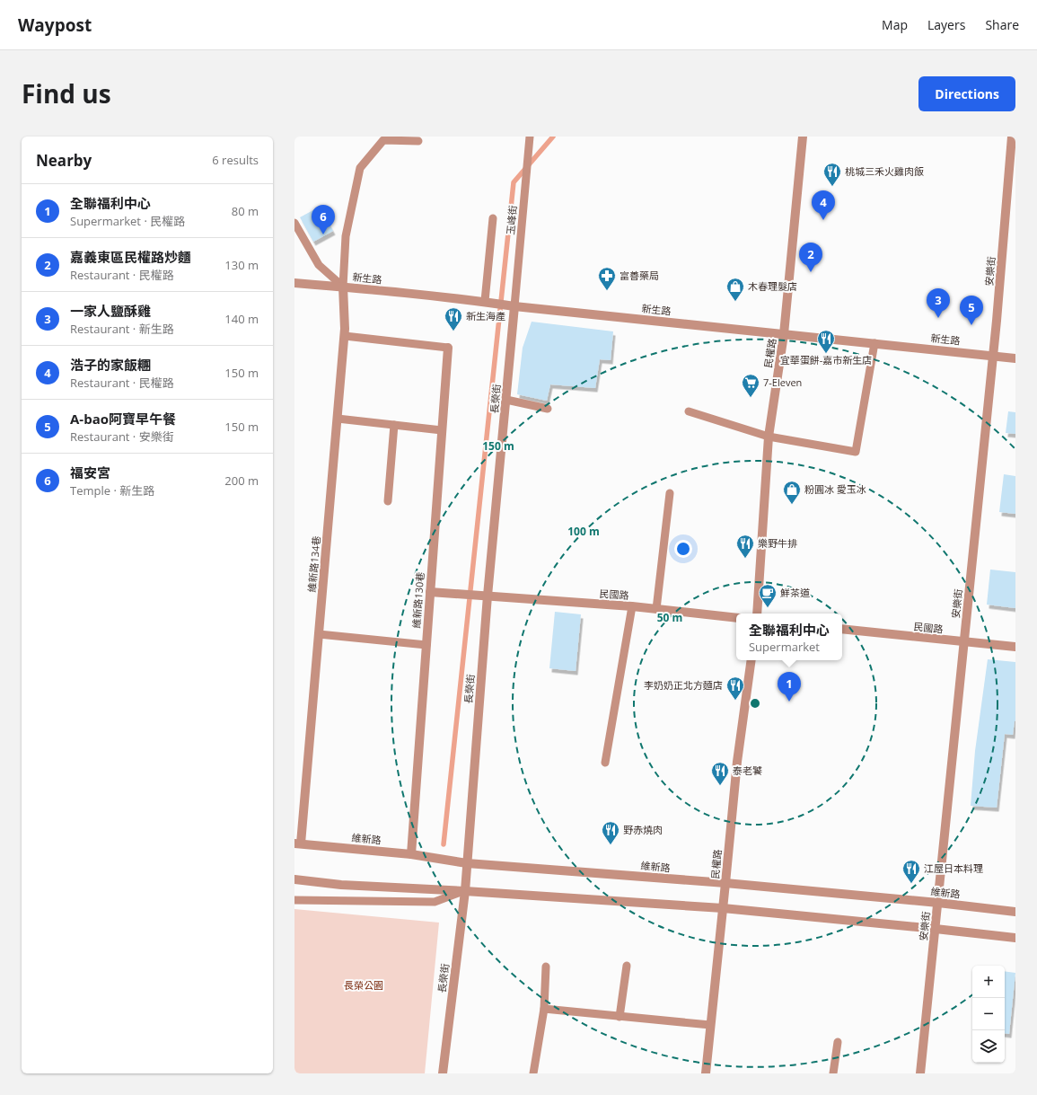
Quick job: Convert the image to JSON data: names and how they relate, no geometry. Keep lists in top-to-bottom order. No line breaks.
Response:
{"streets":{"street":["安樂街","新生路","民權路","長榮街","維新路134巷","民國路","維新路130巷","維新路"],"lane":["玉峰街"]},"crossings":[["玉峰街","新生路"],["玉峰街","長榮街"],["安樂街","新生路"],["安樂街","民國路"],["安樂街","維新路"],["新生路","民權路"],["新生路","長榮街"],["新生路","維新路134巷"],["民權路","維新路"],["長榮街","民國路"],["長榮街","維新路"],["維新路134巷","維新路"],["民國路","維新路130巷"],["維新路130巷","維新路"]],"parks":["長榮公園"],"places":{"restaurant":["桃城三禾火雞肉飯","新生海產","宜華蛋餅-嘉市新生店","樂野牛排","李奶奶正北方麵店","泰老饕","野赤燒肉","江屋日本料理"],"pharmacy":["富善藥局"],"shop":["木春理髮店","粉圓冰 愛玉冰"],"supermarket":["7-Eleven"],"cafe":["鮮茶道"]},"page":{"header":"Waypost","nav":["Map","Layers","Share"],"title":"Find us","buttons":"Directions","heading":["Nearby","6 results"],"list":[{"mark":"1","name":"全聯福利中心","note":"Supermarket · 民權路","value":"80 m"},{"mark":"2","name":"嘉義東區民權路炒麵","note":"Restaurant · 民權路","value":"130 m"},{"mark":"3","name":"一家人鹽酥雞","note":"Restaurant · 新生路","value":"140 m"},{"mark":"4","name":"浩子的家飯糰","note":"Restaurant · 民權路","value":"150 m"},{"mark":"5","name":"A-bao阿寶早午餐","note":"Restaurant · 安樂街","value":"150 m"},{"mark":"6","name":"福安宮","note":"Temple · 新生路","value":"200 m"}],"pins":["4","6","2","3","5","1"],"popup":["全聯福利中心","Supermarket"],"map_buttons":["+","−"]},"rings":["150 m","100 m","50 m"]}
